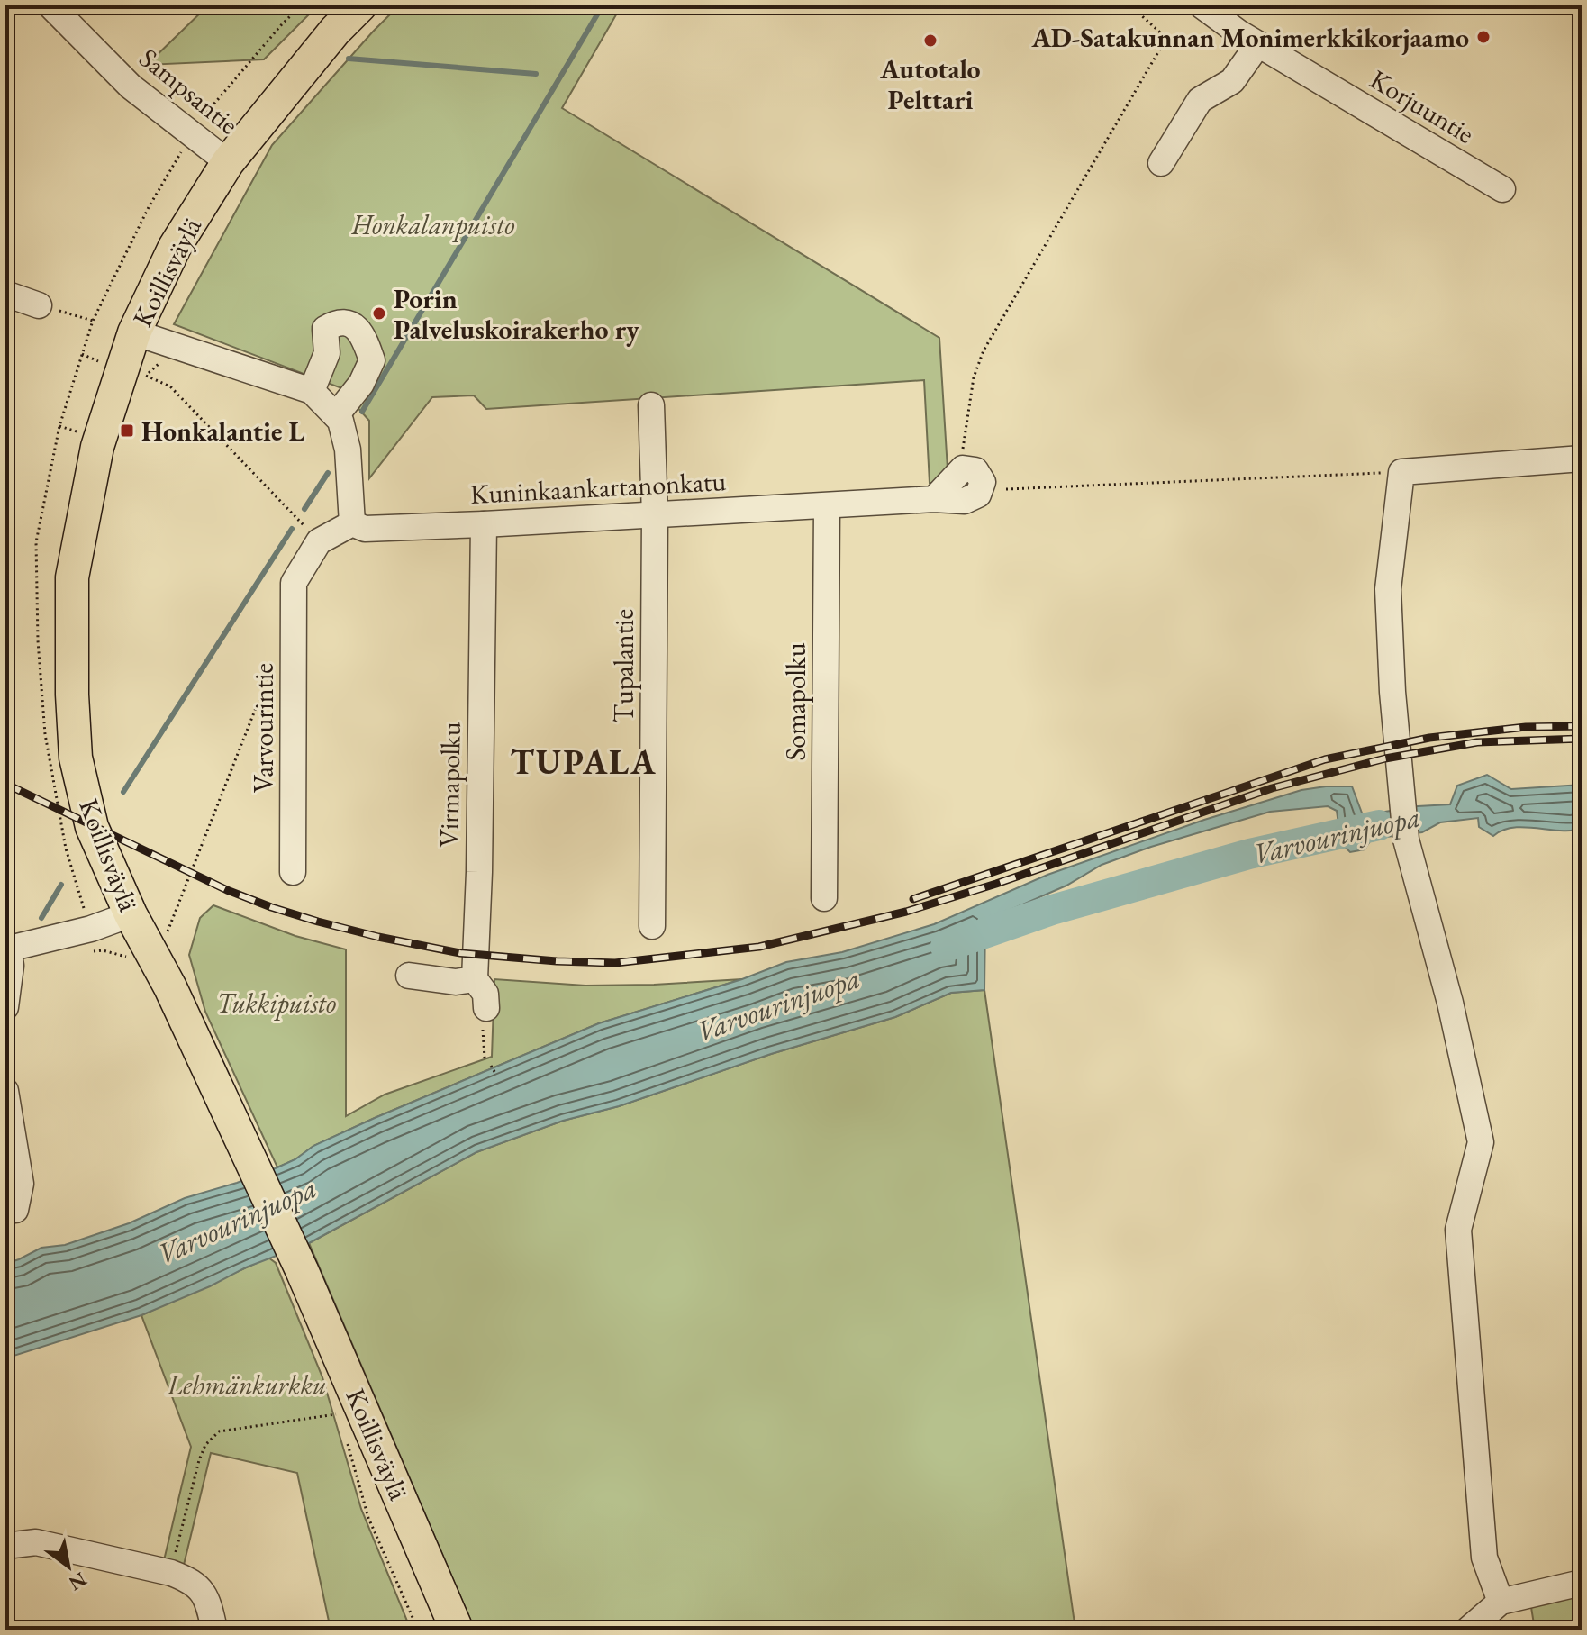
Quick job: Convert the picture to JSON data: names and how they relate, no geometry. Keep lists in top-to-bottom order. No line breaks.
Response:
{"streets":{"main road":["Koillisväylä"],"street":["Sampsantie","Korjuuntie","Kuninkaankartanonkatu","Tupalantie","Somapolku","Varvourintie","Virmapolku"]},"crossings":[["Sampsantie","Koillisväylä"],["Kuninkaankartanonkatu","Tupalantie"],["Kuninkaankartanonkatu","Somapolku"],["Kuninkaankartanonkatu","Virmapolku"]],"districts":["TUPALA"],"water":["Varvourinjuopa"],"parks":["Honkalanpuisto","Tukkipuisto","Lehmänkurkku"],"places":{"other":["AD-Satakunnan Monimerkkikorjaamo","Autotalo Pelttari","Porin Palveluskoirakerho ry"],"transit":["Honkalantie L"]},"north":"bottom right"}
